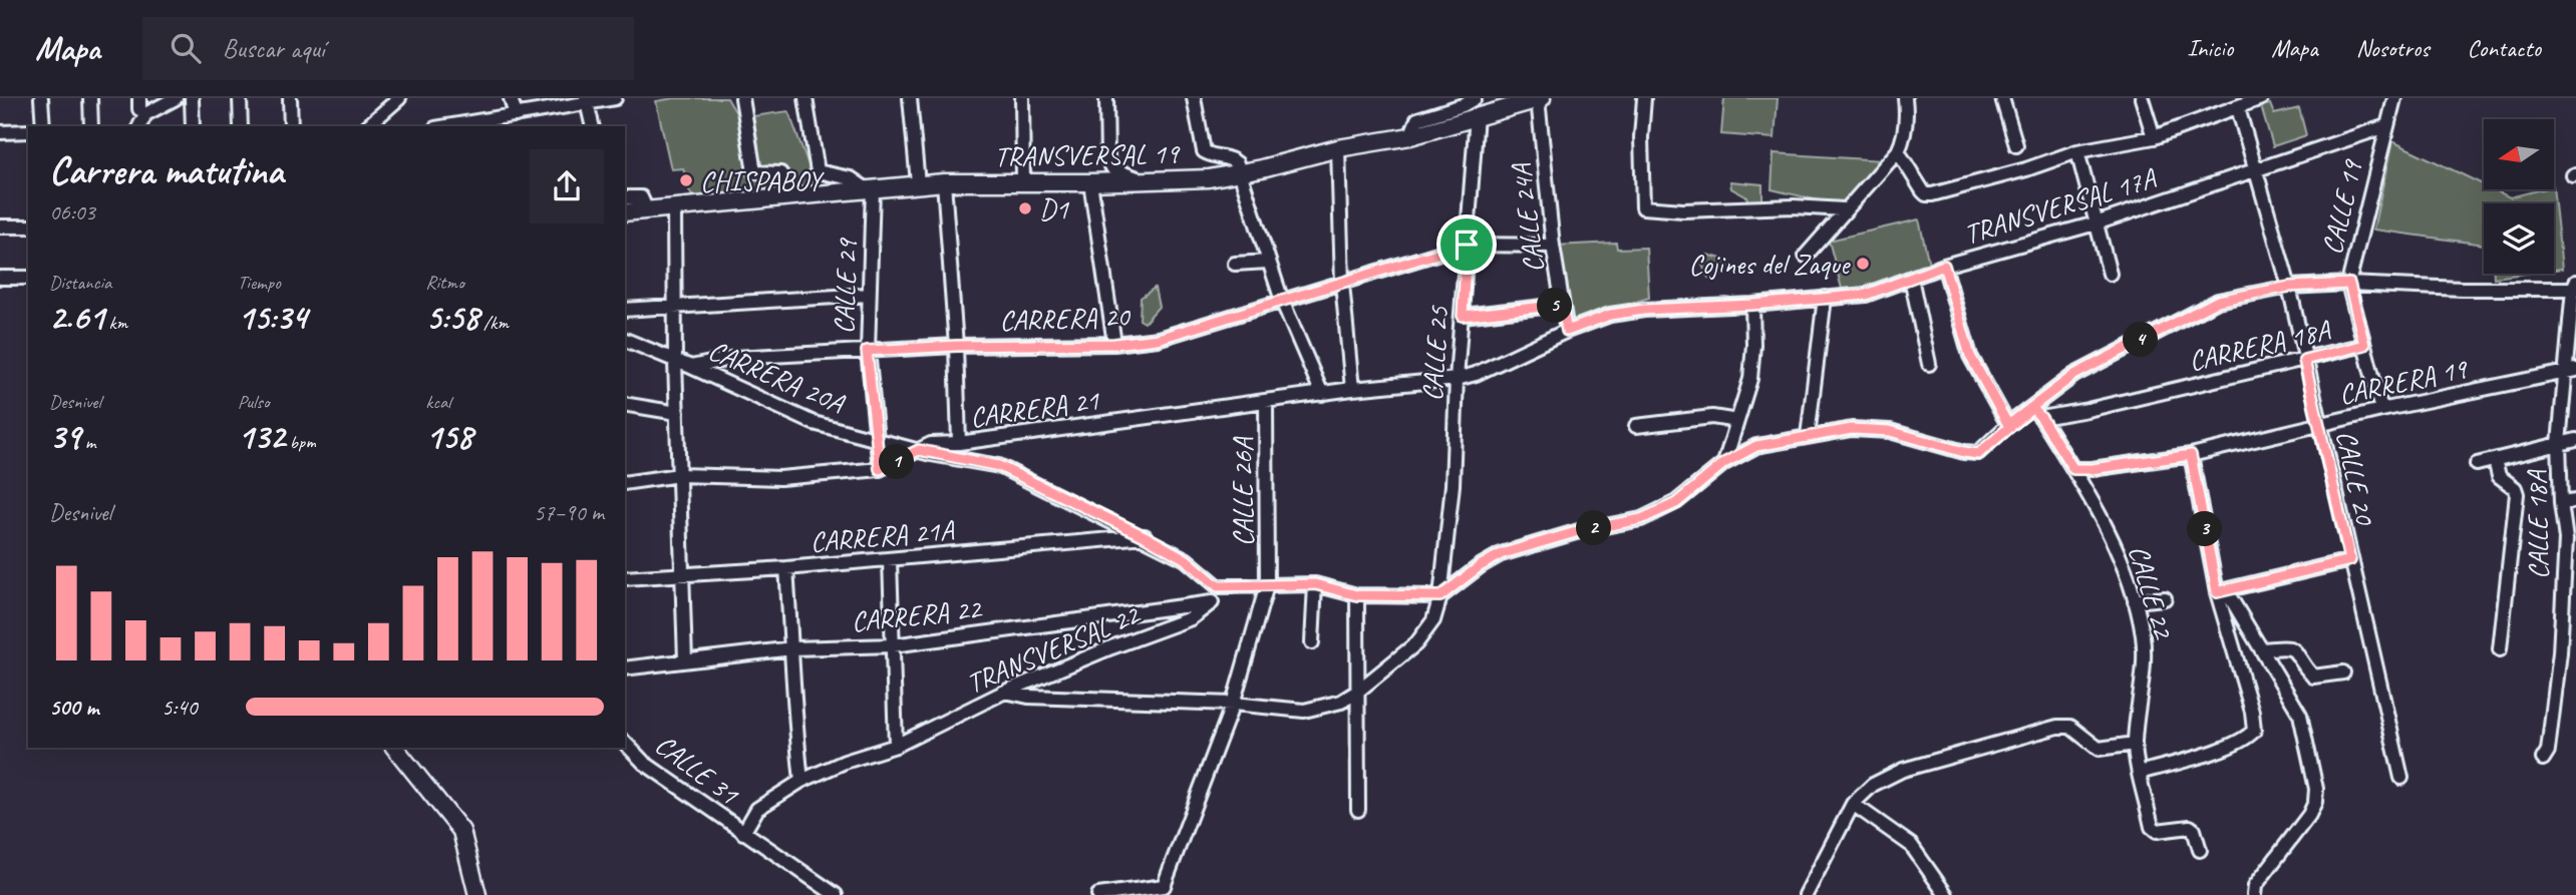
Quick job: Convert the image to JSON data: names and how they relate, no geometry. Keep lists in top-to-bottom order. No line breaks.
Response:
{"streets":{"main road":["TRANSVERSAL 19"],"street":["TRANSVERSAL 17A","CALLE 19","CALLE 24A","CALLE 29","CARRERA 20","CARRERA 18A","CALLE 25","CARRERA 20A","CARRERA 19","CARRERA 21","CALLE 20","CALLE 26A","CALLE 18A","CARRERA 21A","CALLE 22","CARRERA 22","TRANSVERSAL 22","CALLE 31"]},"crossings":[["TRANSVERSAL 19","CALLE 24A"],["TRANSVERSAL 19","CALLE 29"],["TRANSVERSAL 19","CALLE 25"],["TRANSVERSAL 17A","CALLE 19"],["TRANSVERSAL 17A","CALLE 24A"],["TRANSVERSAL 17A","CARRERA 21"],["TRANSVERSAL 17A","CALLE 20"],["CALLE 19","CARRERA 18A"],["CALLE 19","CARRERA 19"],["CALLE 24A","CARRERA 20"],["CALLE 24A","CARRERA 21"],["CALLE 29","CARRERA 20"],["CALLE 29","CARRERA 20A"],["CALLE 29","CARRERA 21"],["CARRERA 20","CALLE 25"],["CARRERA 20","CARRERA 20A"],["CARRERA 18A","CALLE 20"],["CARRERA 18A","CALLE 22"],["CALLE 25","CARRERA 21"],["CARRERA 20A","CARRERA 21"],["CARRERA 20A","CARRERA 21A"],["CARRERA 19","CALLE 20"],["CARRERA 19","CALLE 18A"],["CARRERA 19","CALLE 22"],["CARRERA 21","CALLE 26A"],["CARRERA 22","TRANSVERSAL 22"],["TRANSVERSAL 22","CALLE 31"]],"places":["CHISPABOY","D1","Cojines del Zaque"],"north":"left","page":{"header":"Mapa","search":"Buscar aquí","nav":["Inicio","Mapa","Nosotros","Contacto"],"heading":["Carrera matutina","06:03"],"stats":[["Distancia","2.61 km"],["Tiempo","15:34"],["Ritmo","5:58 /km"],["Desnivel","39 m"],["Pulso","132 bpm"],["kcal","158"]],"pins":["5","4","1","2","3"],"chart":["Desnivel","57–90 m"],"list":[{"name":"500 m","note":"5:40"}]}}
